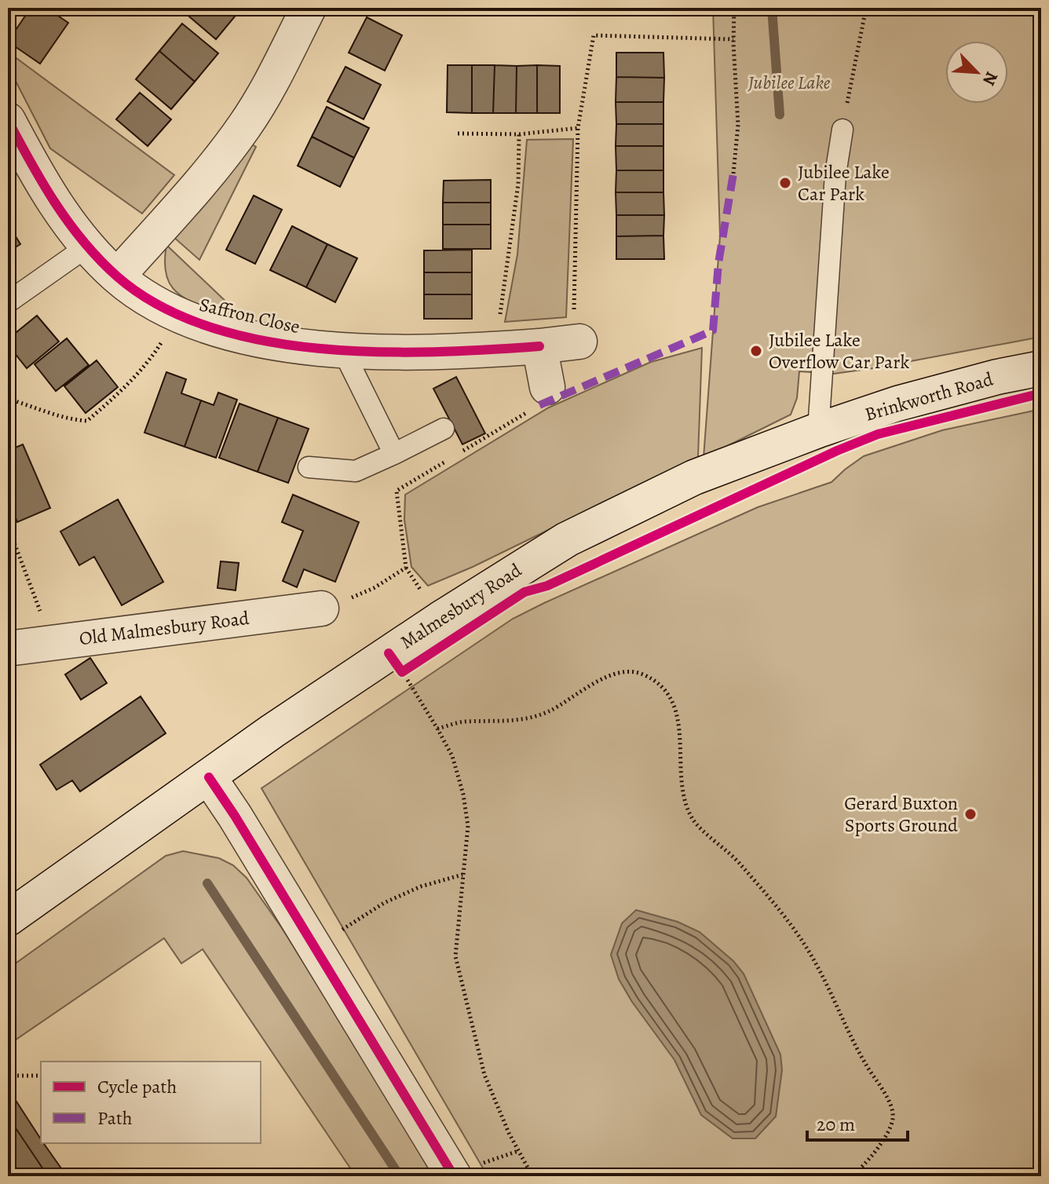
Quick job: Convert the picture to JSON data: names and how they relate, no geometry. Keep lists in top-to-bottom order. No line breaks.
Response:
{"streets":{"street":["Saffron Close","Brinkworth Road","Malmesbury Road","Old Malmesbury Road"]},"crossings":[["Brinkworth Road","Malmesbury Road"]],"parks":["Jubilee Lake"],"places":["Jubilee Lake Car Park","Jubilee Lake Overflow Car Park","Gerard Buxton Sports Ground"],"legend":["Cycle path","Path"],"scale_bar":"20 m","north":"bottom right"}
